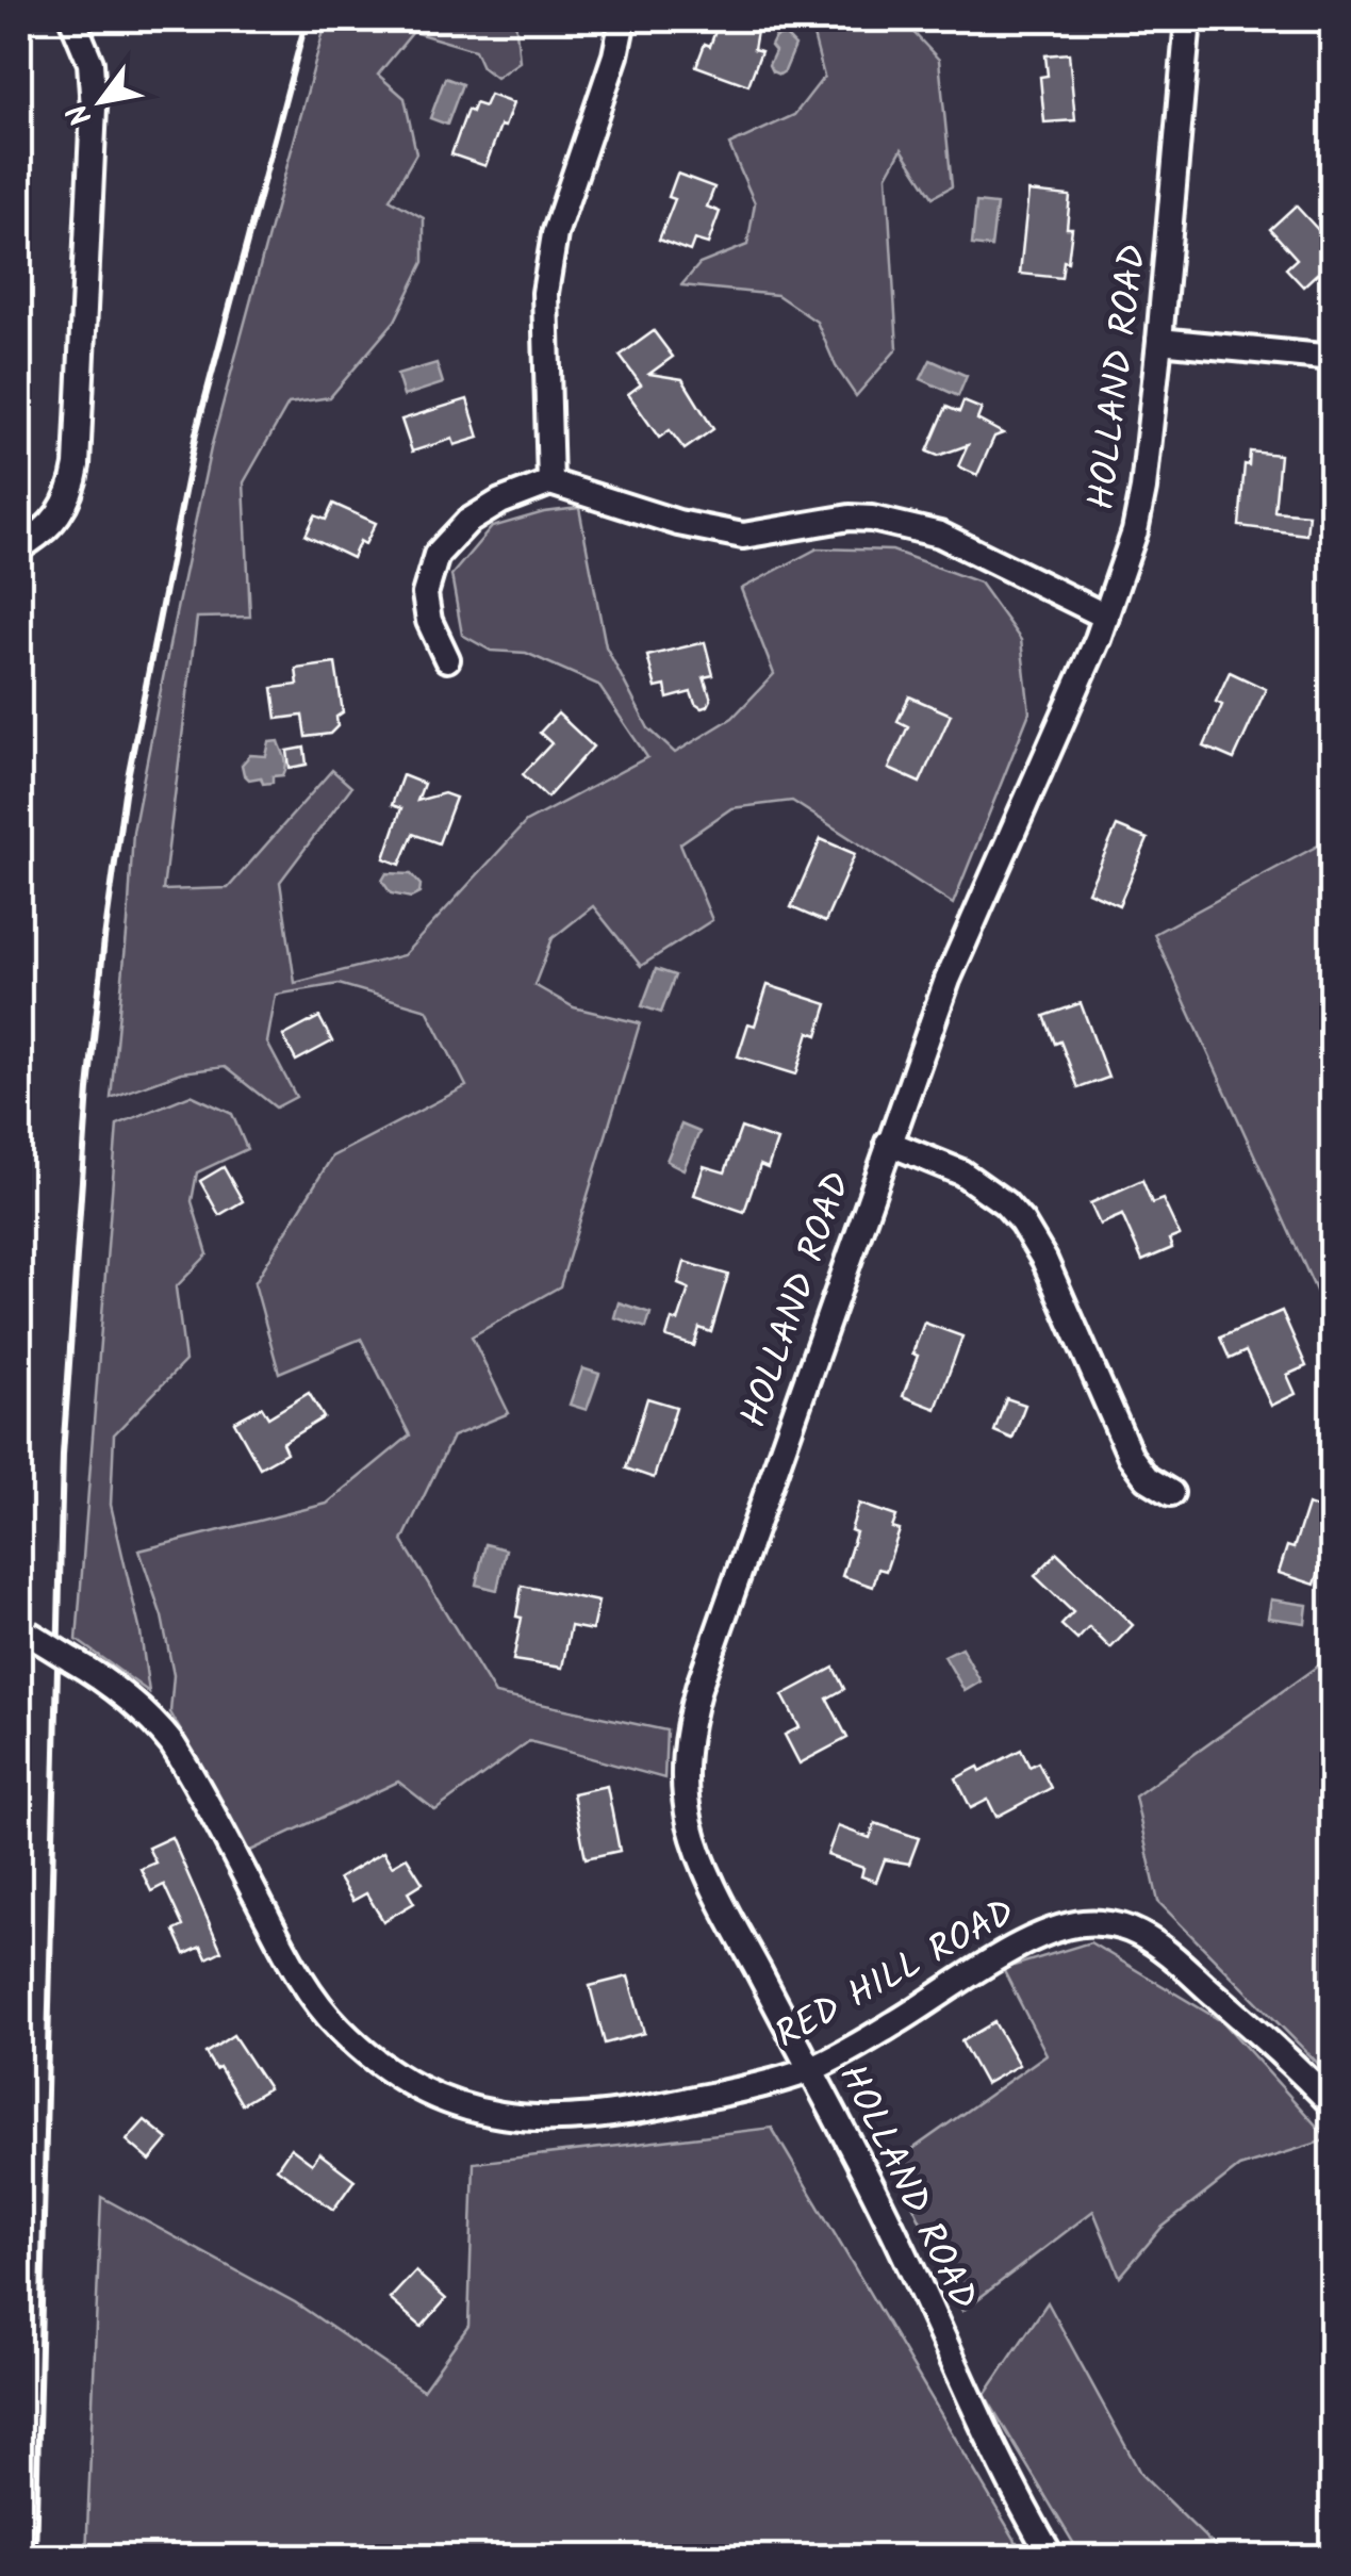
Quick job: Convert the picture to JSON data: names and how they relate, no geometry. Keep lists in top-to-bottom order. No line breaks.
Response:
{"streets":{"street":["HOLLAND ROAD","RED HILL ROAD"]},"crossings":[["HOLLAND ROAD","RED HILL ROAD"]],"north":"bottom left"}
